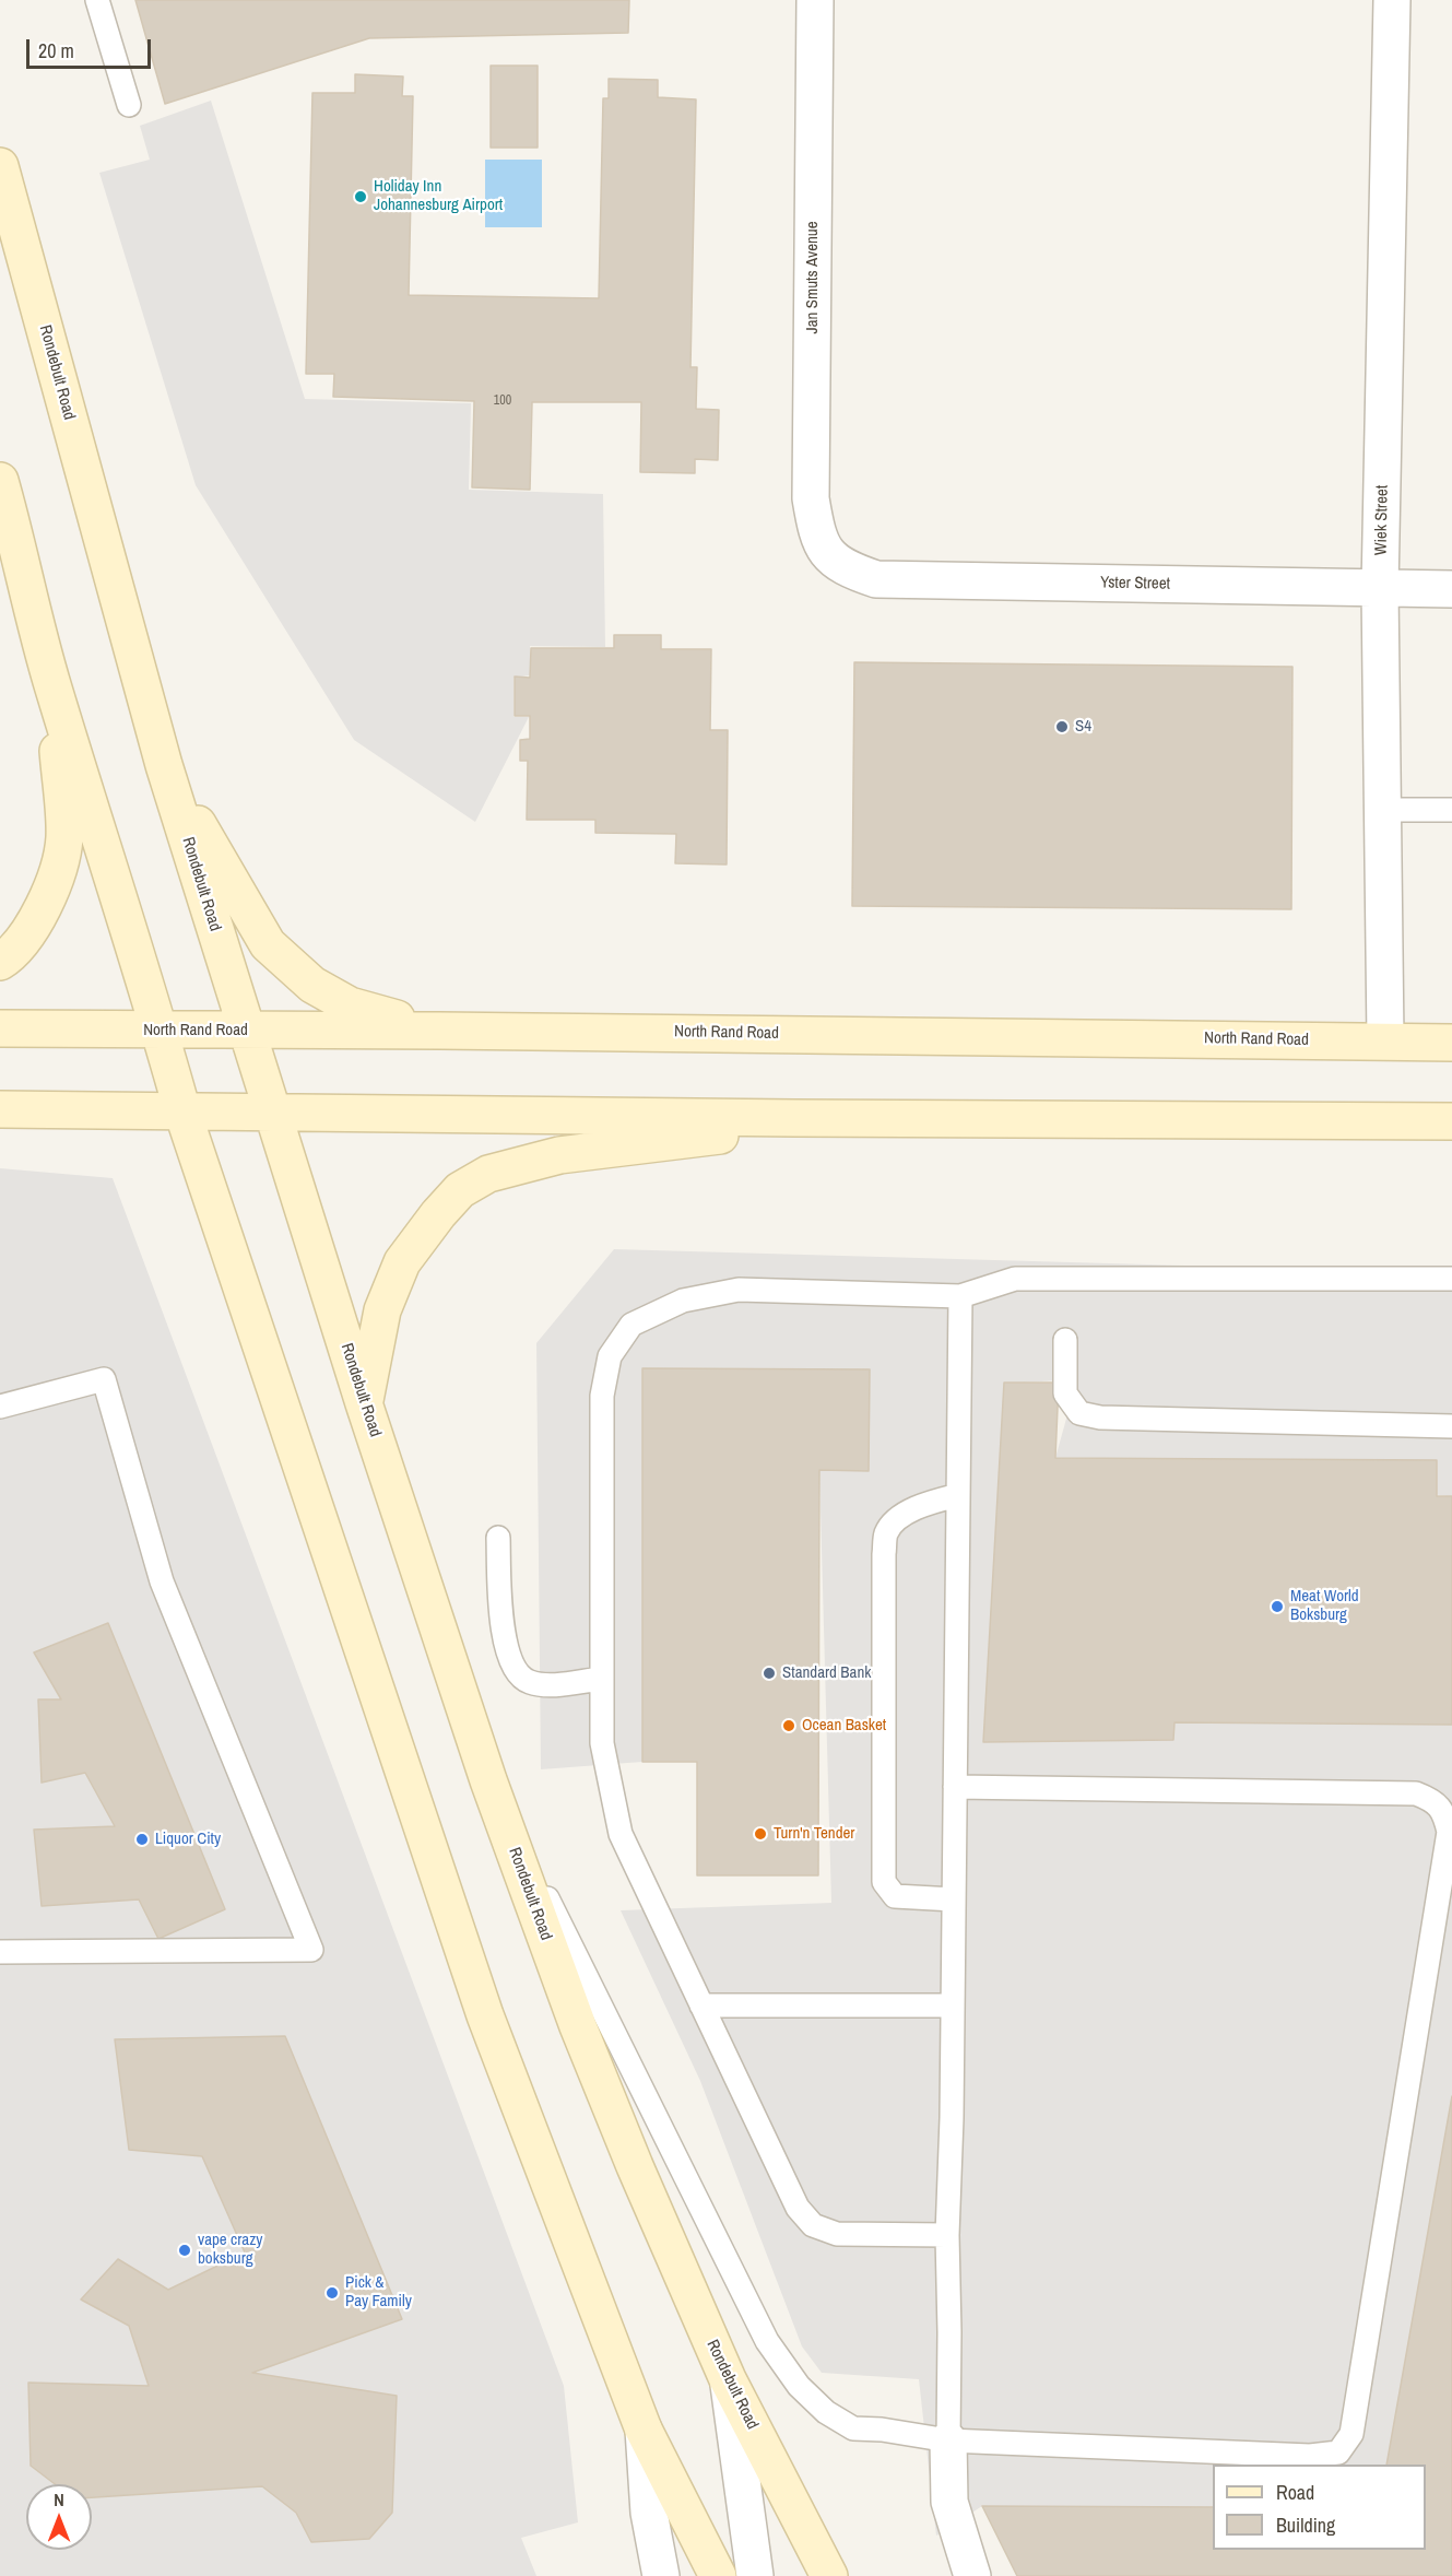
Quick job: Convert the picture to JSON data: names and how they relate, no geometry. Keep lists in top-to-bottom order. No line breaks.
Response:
{"streets":{"main road":["Rondebult Road","North Rand Road"],"street":["Jan Smuts Avenue","Wiek Street","Yster Street"]},"crossings":[["Jan Smuts Avenue","Yster Street"],["Rondebult Road","North Rand Road"],["Wiek Street","Yster Street"],["Wiek Street","North Rand Road"]],"places":["Holiday Inn Johannesburg Airport","S4","Meat World Boksburg","Standard Bank","Ocean Basket","Turn'n Tender","Liquor City","vape crazy boksburg","Pick & Pay Family"],"house_numbers":["100"],"legend":["Road","Building"],"scale_bar":"20 m","north":"top"}
